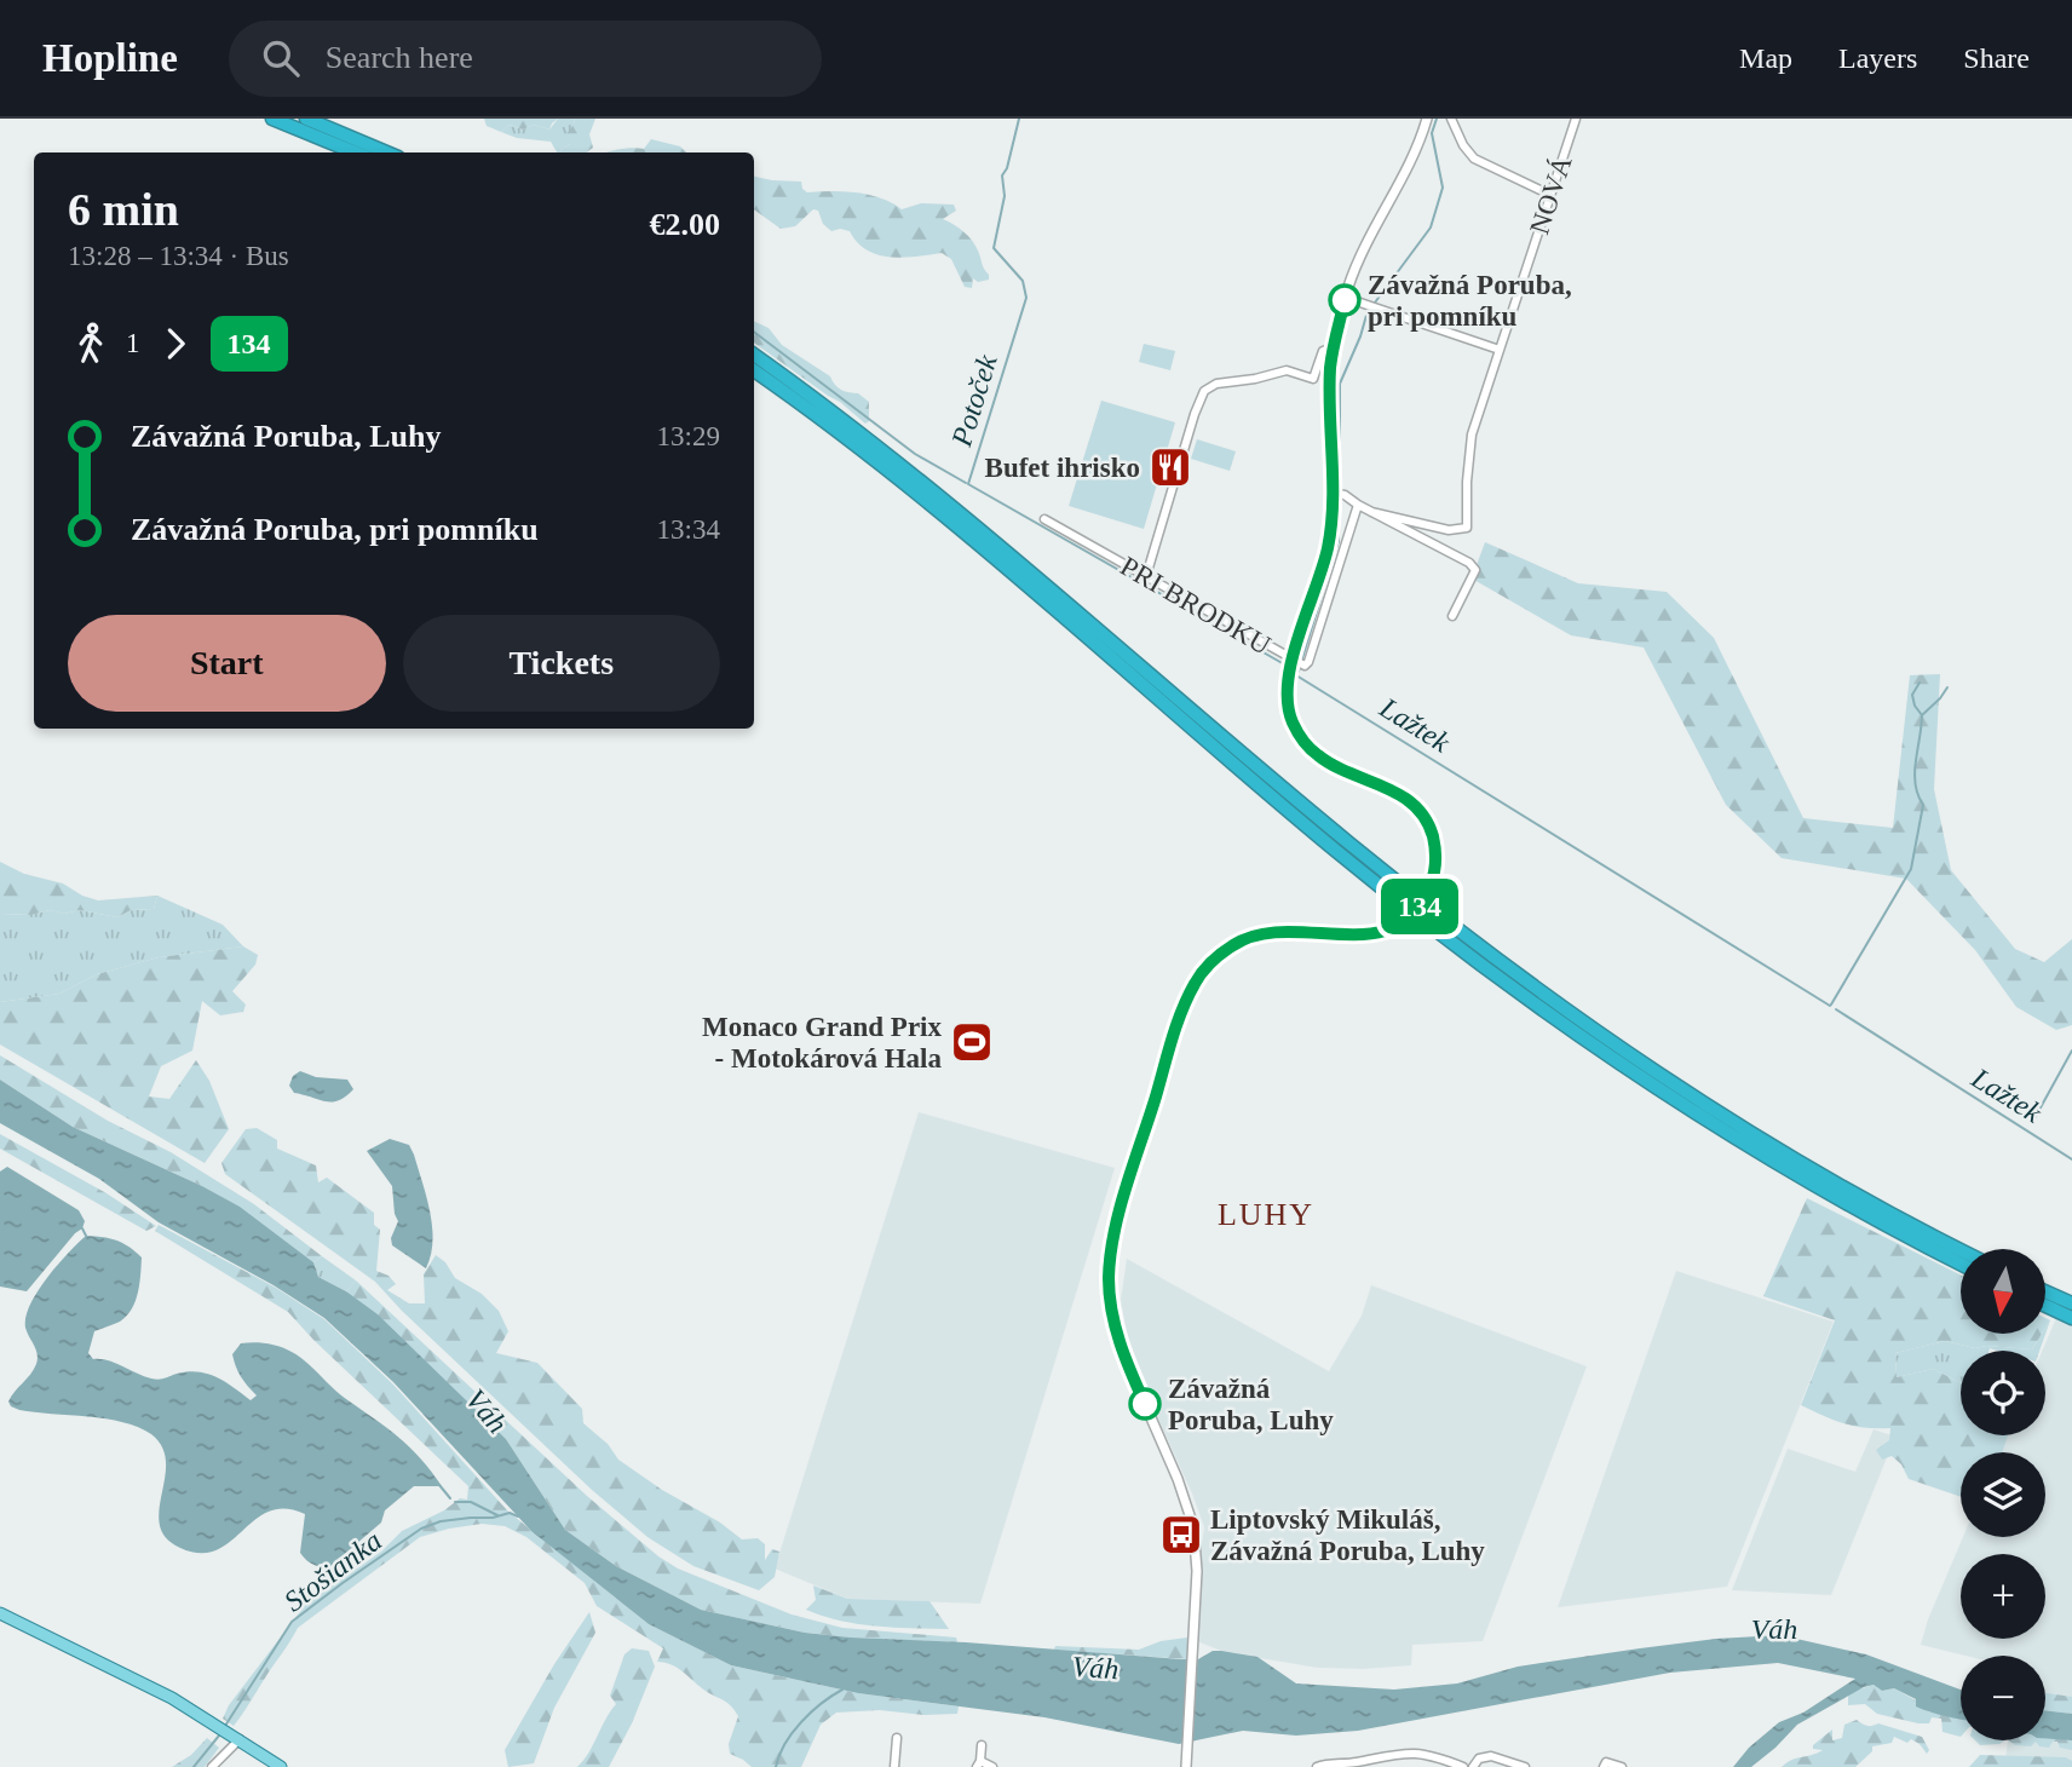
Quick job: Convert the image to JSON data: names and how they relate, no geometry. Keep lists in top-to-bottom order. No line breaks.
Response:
{"streets":{"street":["NOVÁ","PRI BRODKU"]},"districts":["LUHY"],"water":["Potoček","Lažtek","Váh","Stošianka"],"places":{"other":["Závažná Poruba, pri pomníku","Závažná Poruba, Luhy"],"restaurant":["Bufet ihrisko"],"sports":["Monaco Grand Prix - Motokárová Hala"],"bus stop":["Liptovský Mikuláš, Závažná Poruba, Luhy"]},"lines":["bus line 134"],"north":"bottom","page":{"header":"Hopline","search":"Search here","nav":["Map","Layers","Share"],"on_map":"134","heading":["6 min","13:28 – 13:34 · Bus","€2.00"],"legs":["1","134"],"list":[{"name":"Závažná Poruba, Luhy","value":"13:29"},{"name":"Závažná Poruba, pri pomníku","value":"13:34"}],"buttons":["Start","Tickets"],"map_buttons":["+","−"]}}
